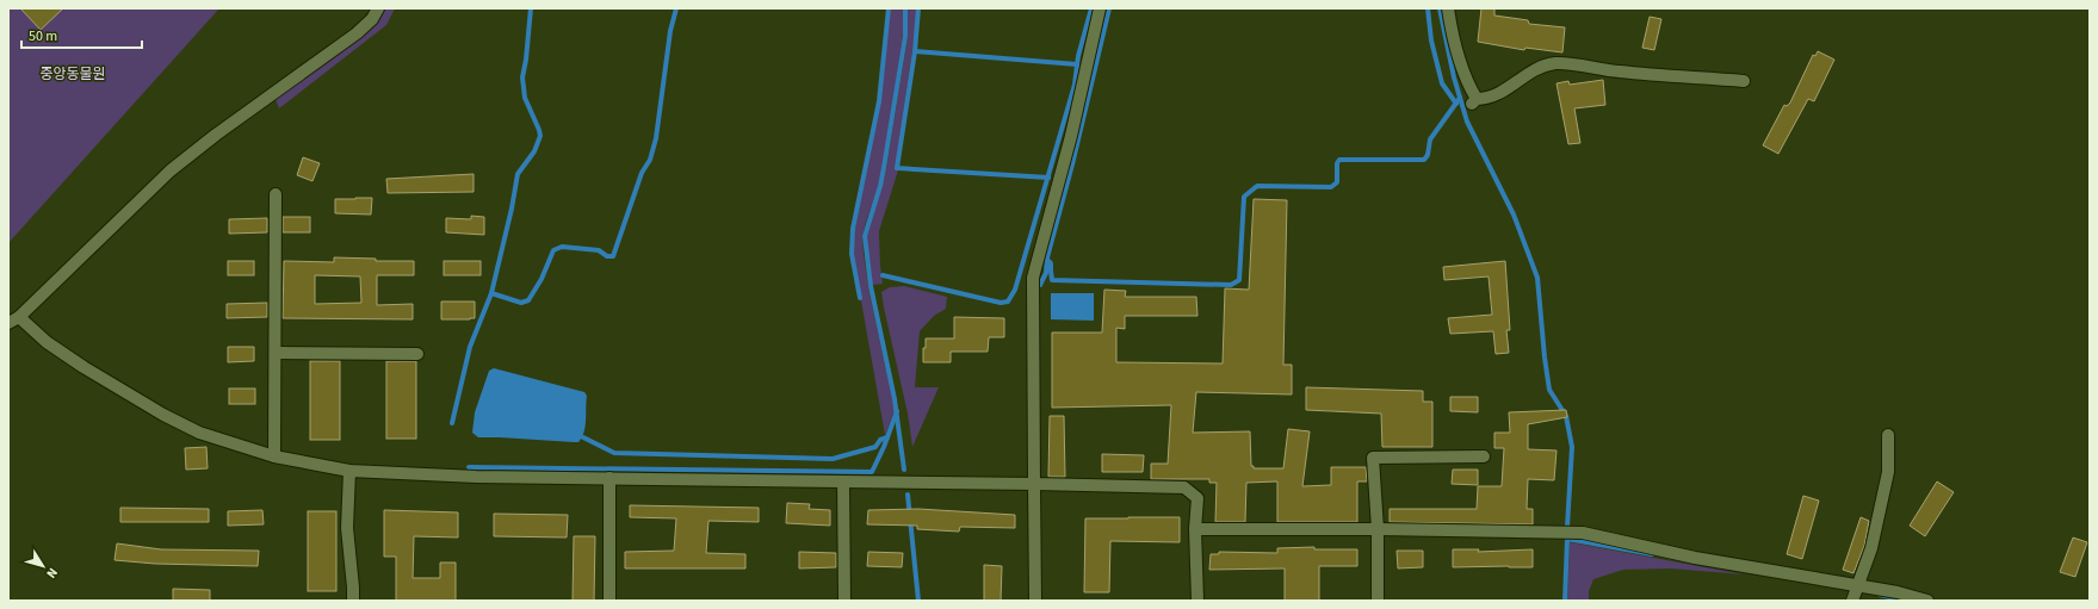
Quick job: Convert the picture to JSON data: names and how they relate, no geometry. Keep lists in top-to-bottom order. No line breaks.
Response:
{"parks":["중앙동물원"],"scale_bar":"50 m","north":"bottom right"}
